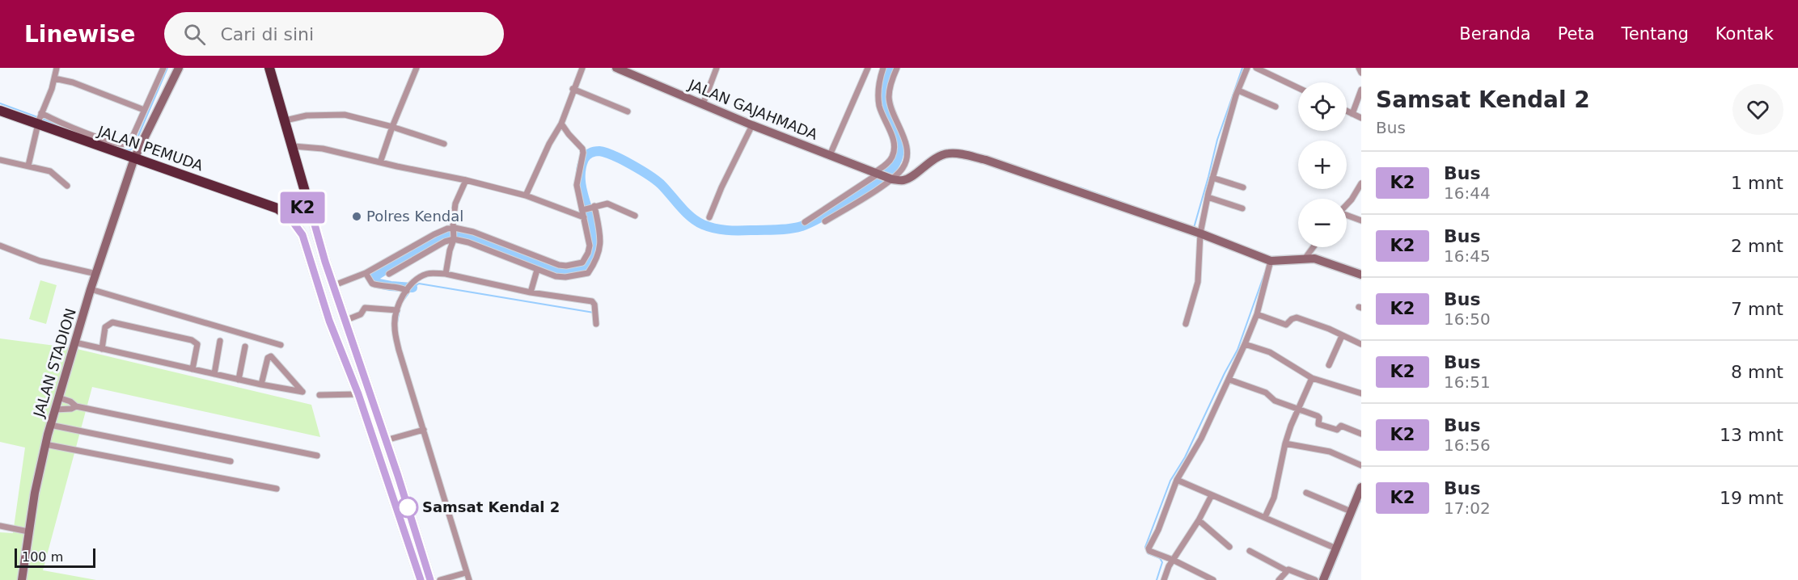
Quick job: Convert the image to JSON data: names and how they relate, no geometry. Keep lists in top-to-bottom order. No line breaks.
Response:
{"streets":{"highway":["JALAN PEMUDA"],"street":["JALAN GAJAHMADA","JALAN STADION"]},"crossings":[["JALAN PEMUDA","JALAN STADION"]],"places":["Polres Kendal","Samsat Kendal 2"],"lines":["bus line K2"],"scale_bar":"100 m","page":{"header":"Linewise","search":"Cari di sini","nav":["Beranda","Peta","Tentang","Kontak"],"on_map":"K2","heading":["Samsat Kendal 2","Bus"],"map_buttons":["+","−"],"list":[{"mark":"K2","name":"Bus","note":"16:44","value":"1 mnt"},{"mark":"K2","name":"Bus","note":"16:45","value":"2 mnt"},{"mark":"K2","name":"Bus","note":"16:50","value":"7 mnt"},{"mark":"K2","name":"Bus","note":"16:51","value":"8 mnt"},{"mark":"K2","name":"Bus","note":"16:56","value":"13 mnt"},{"mark":"K2","name":"Bus","note":"17:02","value":"19 mnt"}],"scale":"100 m"}}
